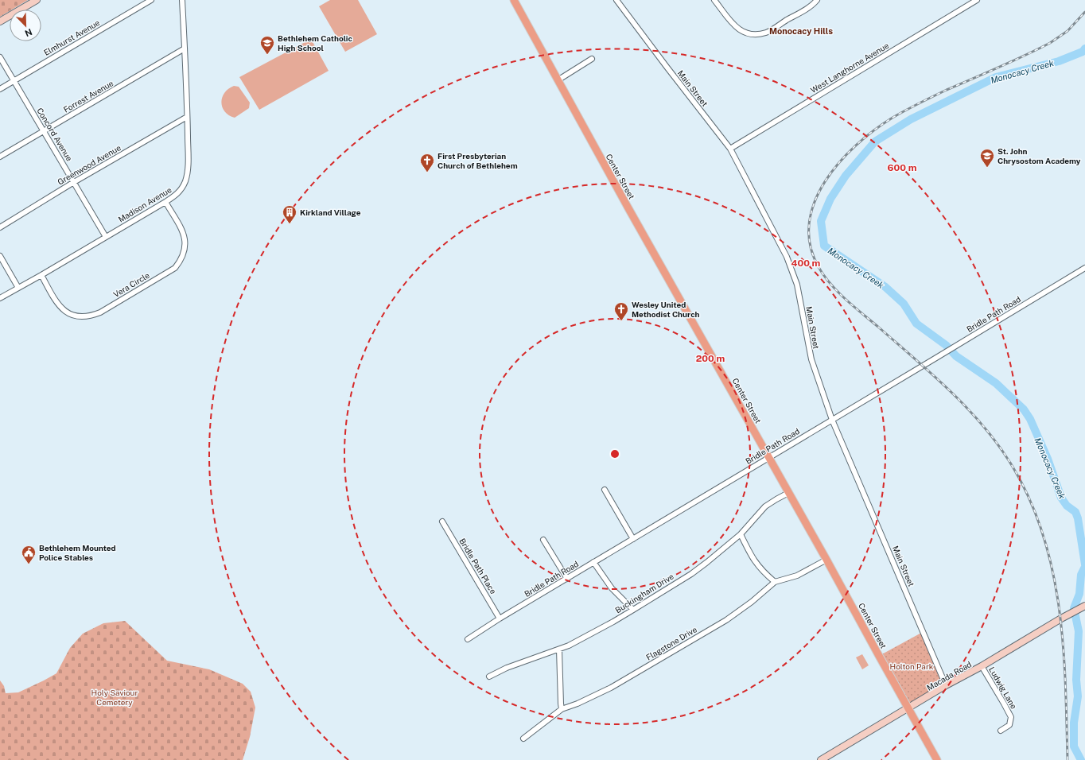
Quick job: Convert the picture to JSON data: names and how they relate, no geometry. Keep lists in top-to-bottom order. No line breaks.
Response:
{"streets":{"main road":["Center Street"],"street":["Elmhurst Avenue","West Langhorne Avenue","Main Street","Forrest Avenue","Concord Avenue","Greenwood Avenue","Madison Avenue","Vera Circle","Bridle Path Road","Bridle Path Place","Buckingham Drive","Flagstone Drive","Macada Road","Ludwig Lane"]},"crossings":[["Elmhurst Avenue","Concord Avenue"],["West Langhorne Avenue","Main Street"],["Main Street","Bridle Path Road"],["Main Street","Macada Road"],["Forrest Avenue","Concord Avenue"],["Forrest Avenue","Madison Avenue"],["Concord Avenue","Greenwood Avenue"],["Concord Avenue","Madison Avenue"],["Greenwood Avenue","Madison Avenue"],["Center Street","Bridle Path Road"],["Center Street","Buckingham Drive"],["Center Street","Flagstone Drive"],["Center Street","Macada Road"],["Madison Avenue","Vera Circle"],["Bridle Path Road","Bridle Path Place"],["Macada Road","Ludwig Lane"]],"districts":["Monocacy Hills"],"water":["Monocacy Creek"],"parks":["Holton Park","Holy Saviour Cemetery"],"places":{"school or university":["Bethlehem Catholic High School","St. John Chrysostom Academy"],"church":["First Presbyterian Church of Bethlehem","Wesley United Methodist Church"],"building":["Kirkland Village"],"public building":["Bethlehem Mounted Police Stables"]},"north":"bottom right","rings":["600 m","400 m","200 m"]}
